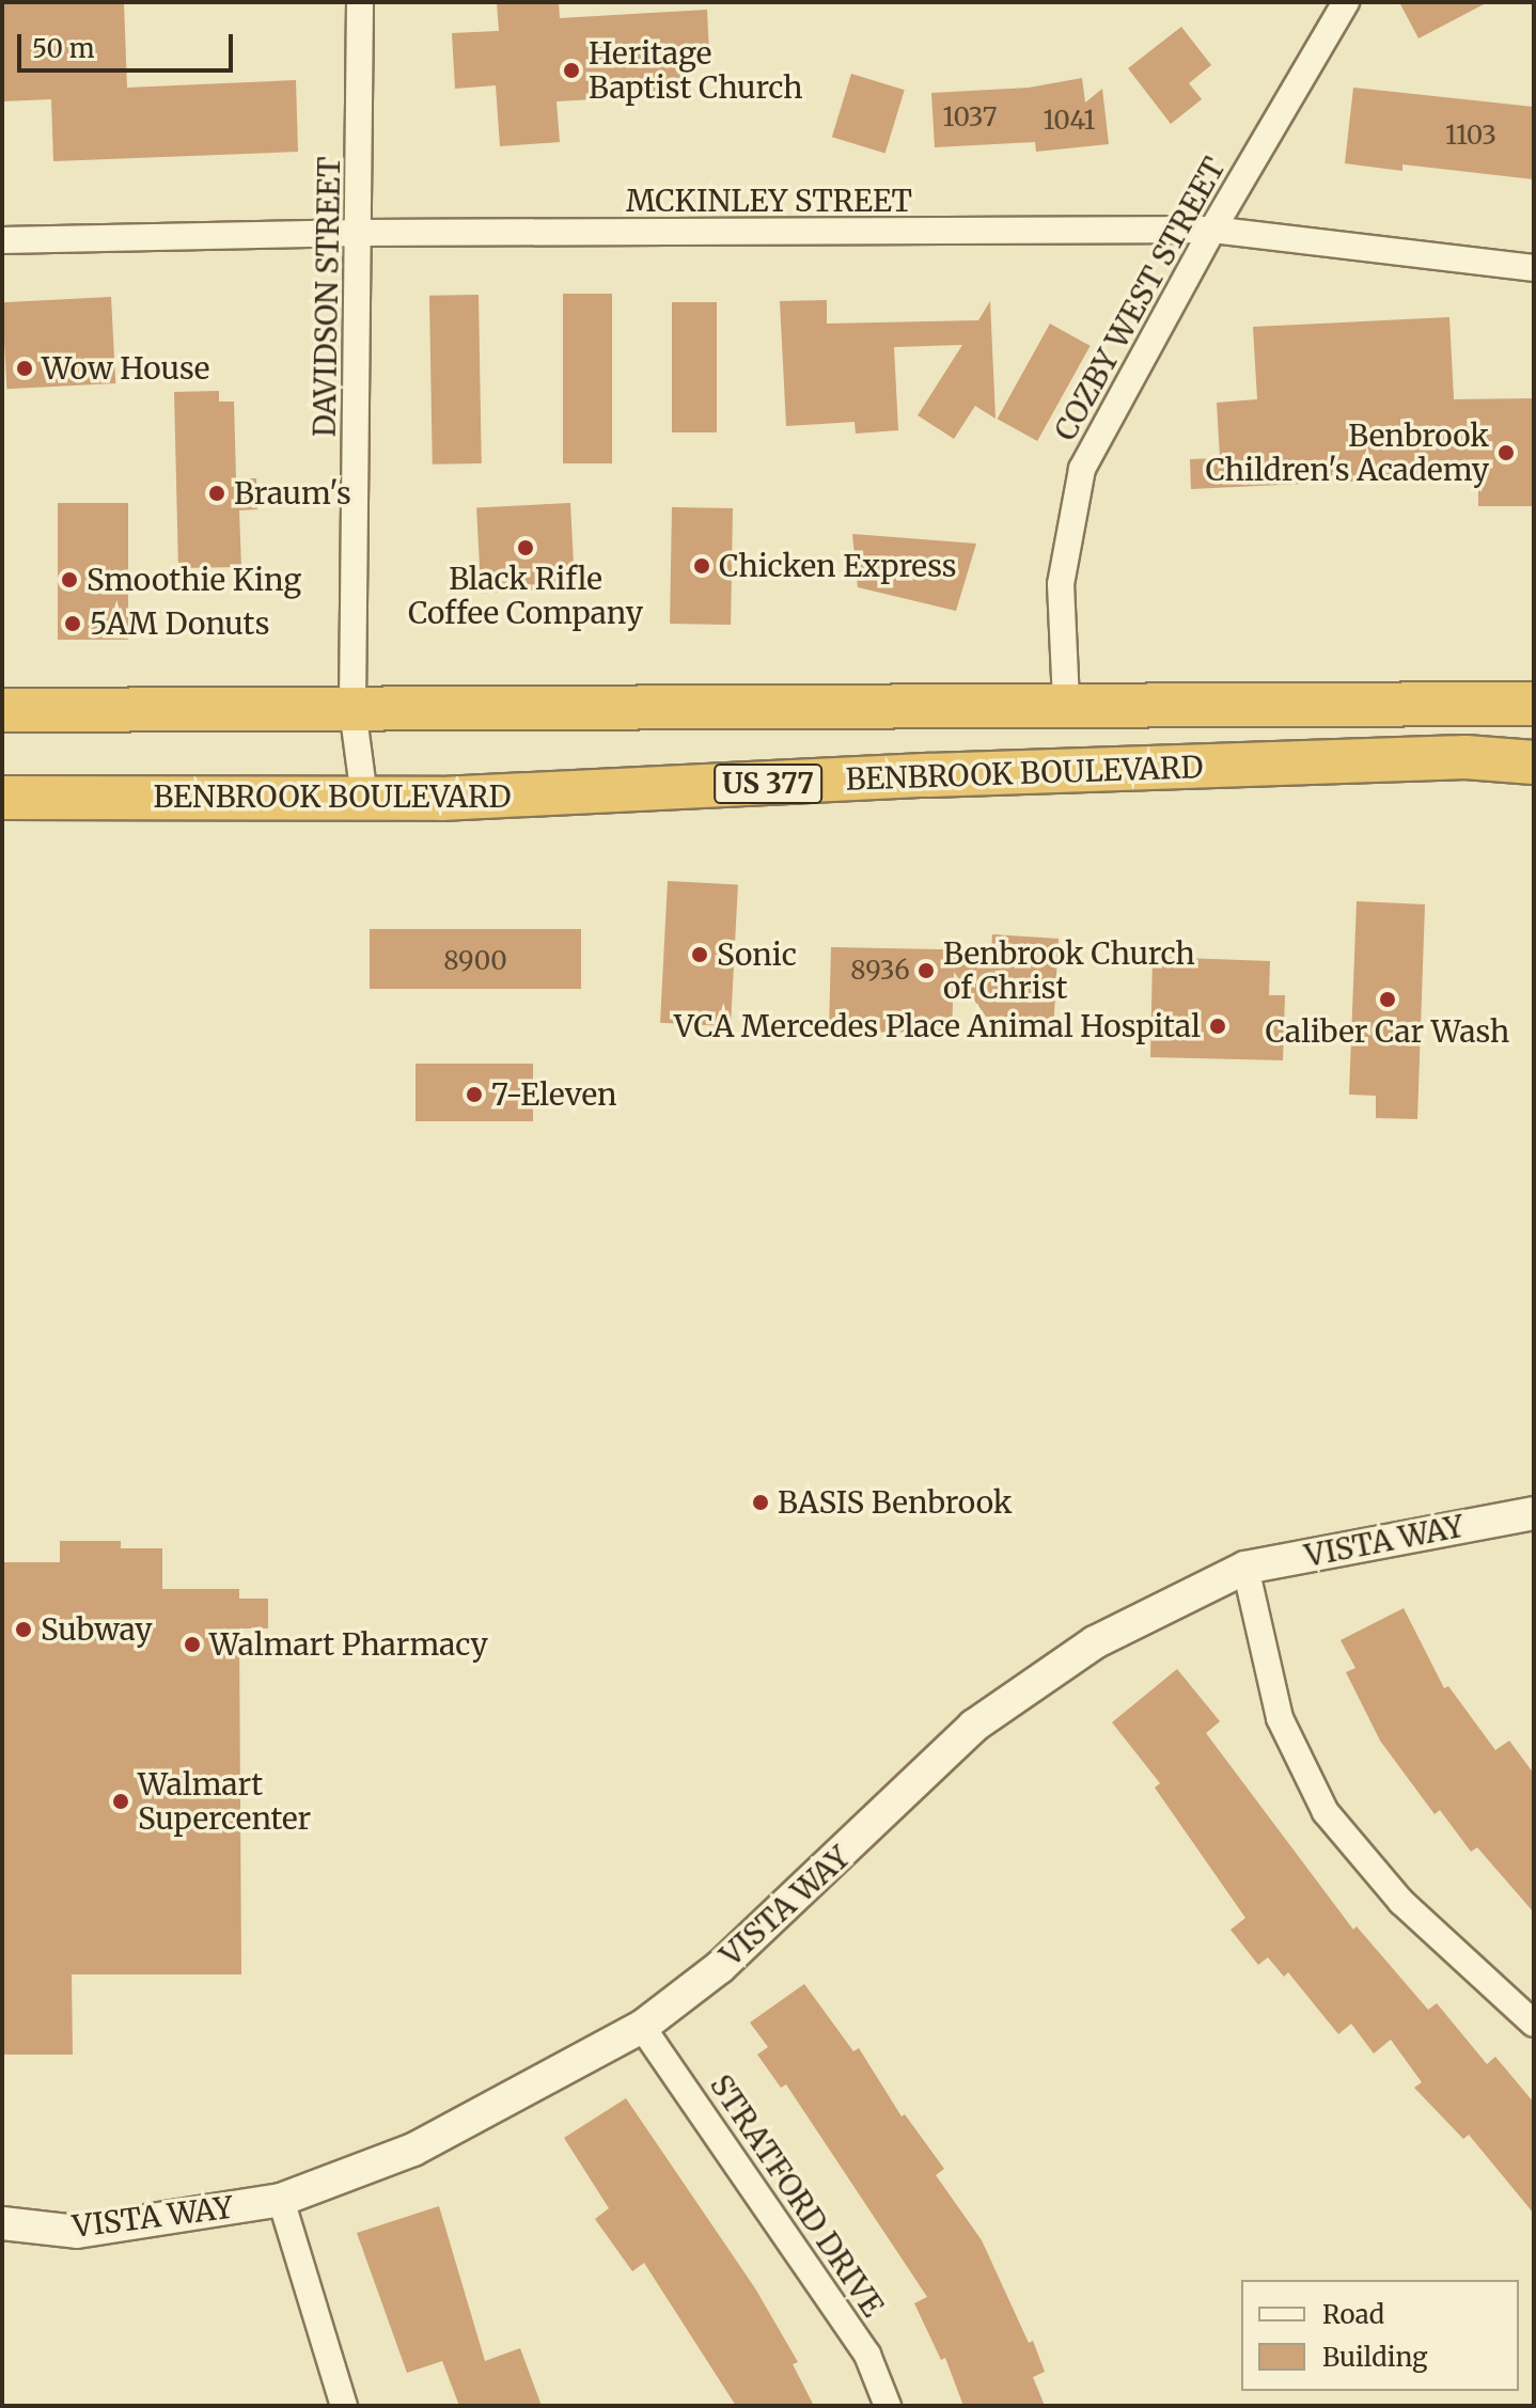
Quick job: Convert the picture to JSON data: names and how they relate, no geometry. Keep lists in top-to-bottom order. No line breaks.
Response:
{"streets":{"highway":["BENBROOK BOULEVARD","US 377"],"street":["MCKINLEY STREET","DAVIDSON STREET","COZBY WEST STREET","VISTA WAY","STRATFORD DRIVE"]},"crossings":[["MCKINLEY STREET","DAVIDSON STREET"],["MCKINLEY STREET","COZBY WEST STREET"],["DAVIDSON STREET","BENBROOK BOULEVARD"],["COZBY WEST STREET","BENBROOK BOULEVARD"],["VISTA WAY","STRATFORD DRIVE"]],"places":["Heritage Baptist Church","Wow House","Benbrook Children's Academy","Braum's","Black Rifle Coffee Company","Chicken Express","Smoothie King","5AM Donuts","Sonic","Benbrook Church of Christ","Caliber Car Wash","VCA Mercedes Place Animal Hospital","7-Eleven","BASIS Benbrook","Subway","Walmart Pharmacy","Walmart Supercenter"],"house_numbers":["1037","1041","1103","8900","8936"],"legend":["Road","Building"],"scale_bar":"50 m"}
